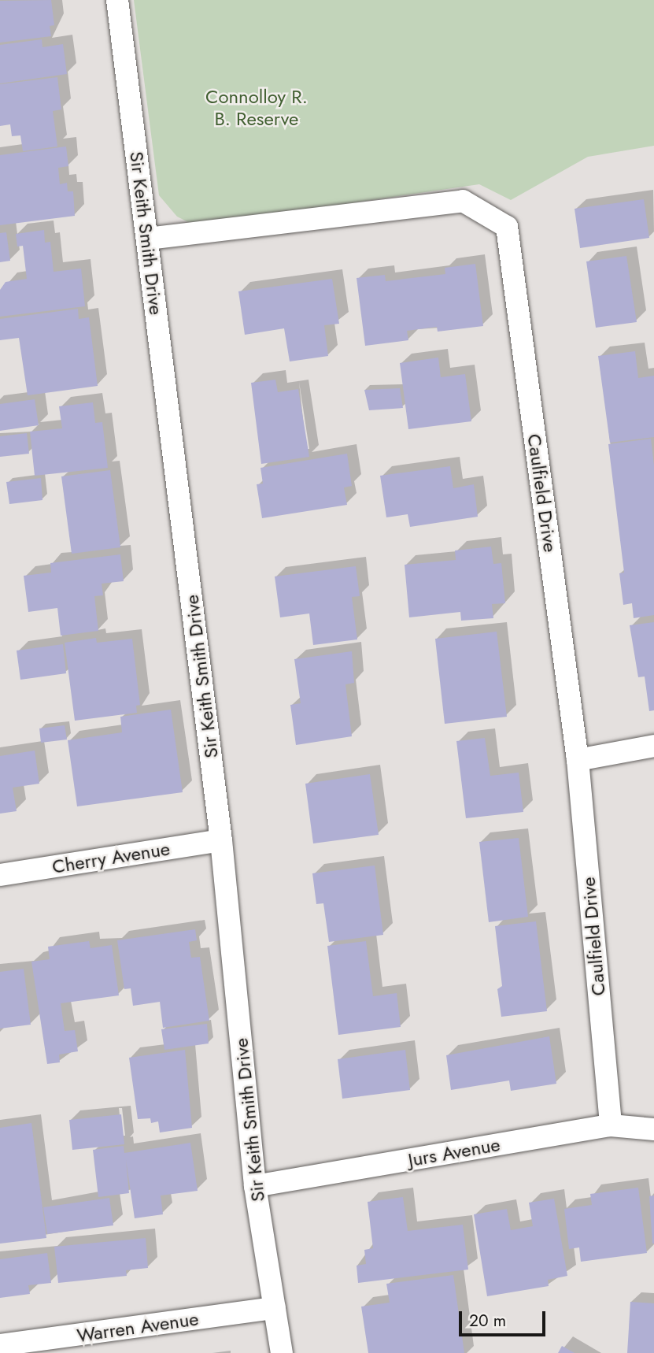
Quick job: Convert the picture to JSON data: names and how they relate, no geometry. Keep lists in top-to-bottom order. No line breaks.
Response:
{"streets":{"street":["Sir Keith Smith Drive","Caulfield Drive","Cherry Avenue","Jurs Avenue","Warren Avenue"]},"crossings":[["Sir Keith Smith Drive","Caulfield Drive"],["Sir Keith Smith Drive","Cherry Avenue"],["Sir Keith Smith Drive","Jurs Avenue"],["Sir Keith Smith Drive","Warren Avenue"],["Caulfield Drive","Jurs Avenue"]],"parks":["Connolloy R. B. Reserve"],"scale_bar":"20 m"}
